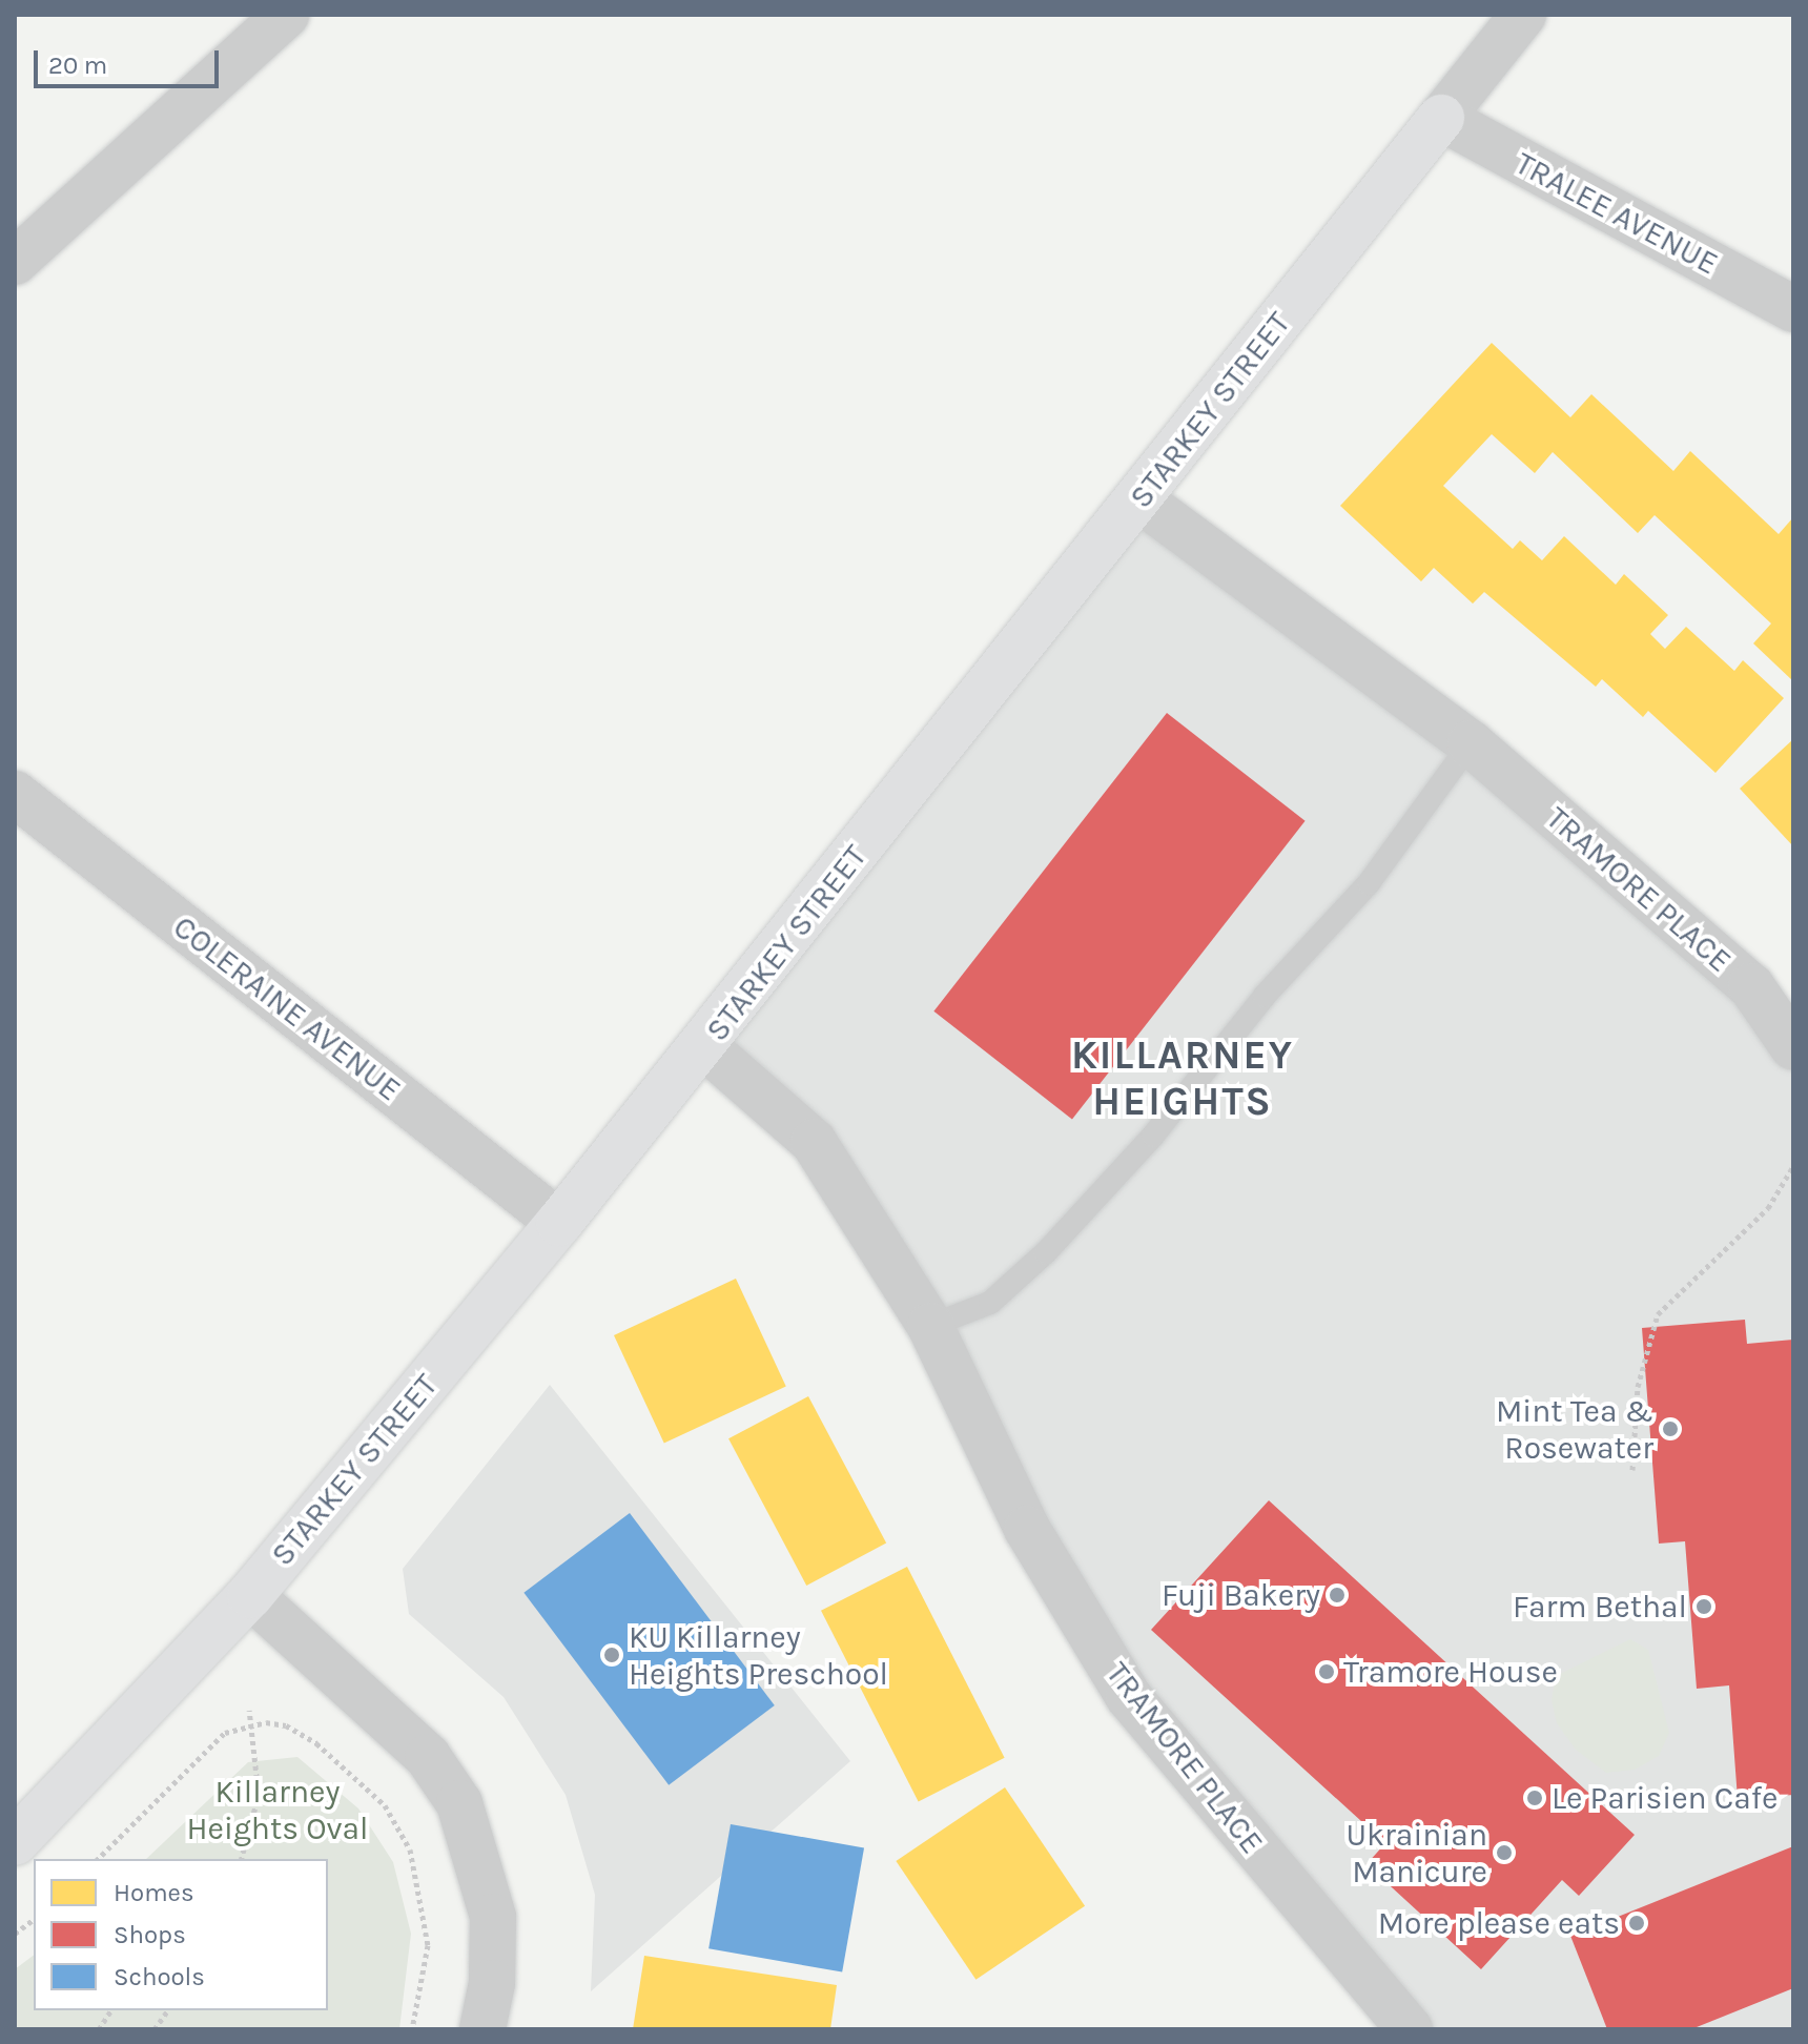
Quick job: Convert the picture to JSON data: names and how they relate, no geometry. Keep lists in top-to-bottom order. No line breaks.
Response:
{"streets":{"street":["TRALEE AVENUE","STARKEY STREET","TRAMORE PLACE","COLERAINE AVENUE"]},"crossings":[["TRALEE AVENUE","STARKEY STREET"],["STARKEY STREET","TRAMORE PLACE"],["STARKEY STREET","COLERAINE AVENUE"]],"districts":["KILLARNEY HEIGHTS"],"parks":["Killarney Heights Oval"],"places":["Mint Tea & Rosewater","Fuji Bakery","Farm Bethal","KU Killarney Heights Preschool","Tramore House","Le Parisien Cafe","Ukrainian Manicure","More please eats"],"legend":["Homes","Shops","Schools"],"scale_bar":"20 m"}
